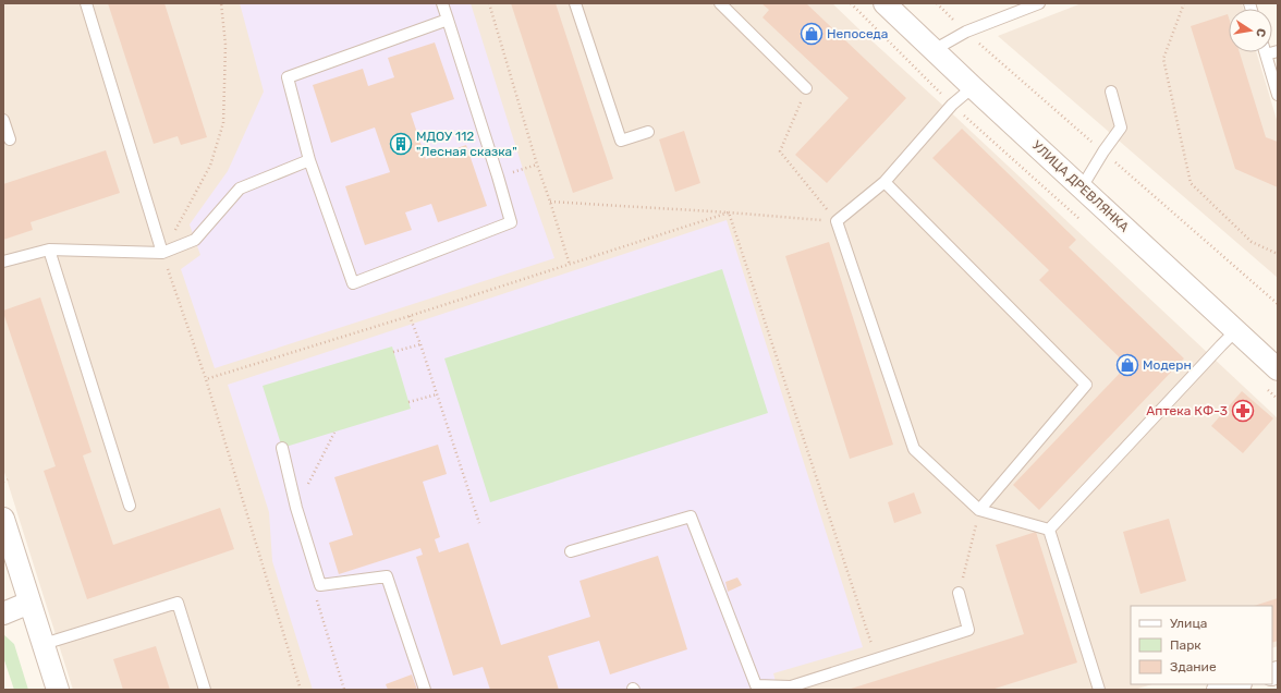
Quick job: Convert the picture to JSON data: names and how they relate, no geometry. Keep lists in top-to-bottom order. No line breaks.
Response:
{"streets":{"street":["УЛИЦА ДРЕВЛЯНКА"]},"places":{"shop":["Непоседа","Модерн"],"building":["МДОУ 112 \"Лесная сказка\""],"pharmacy":["Аптека КФ-3"]},"legend":["Улица","Парк","Здание"],"north":"right"}
